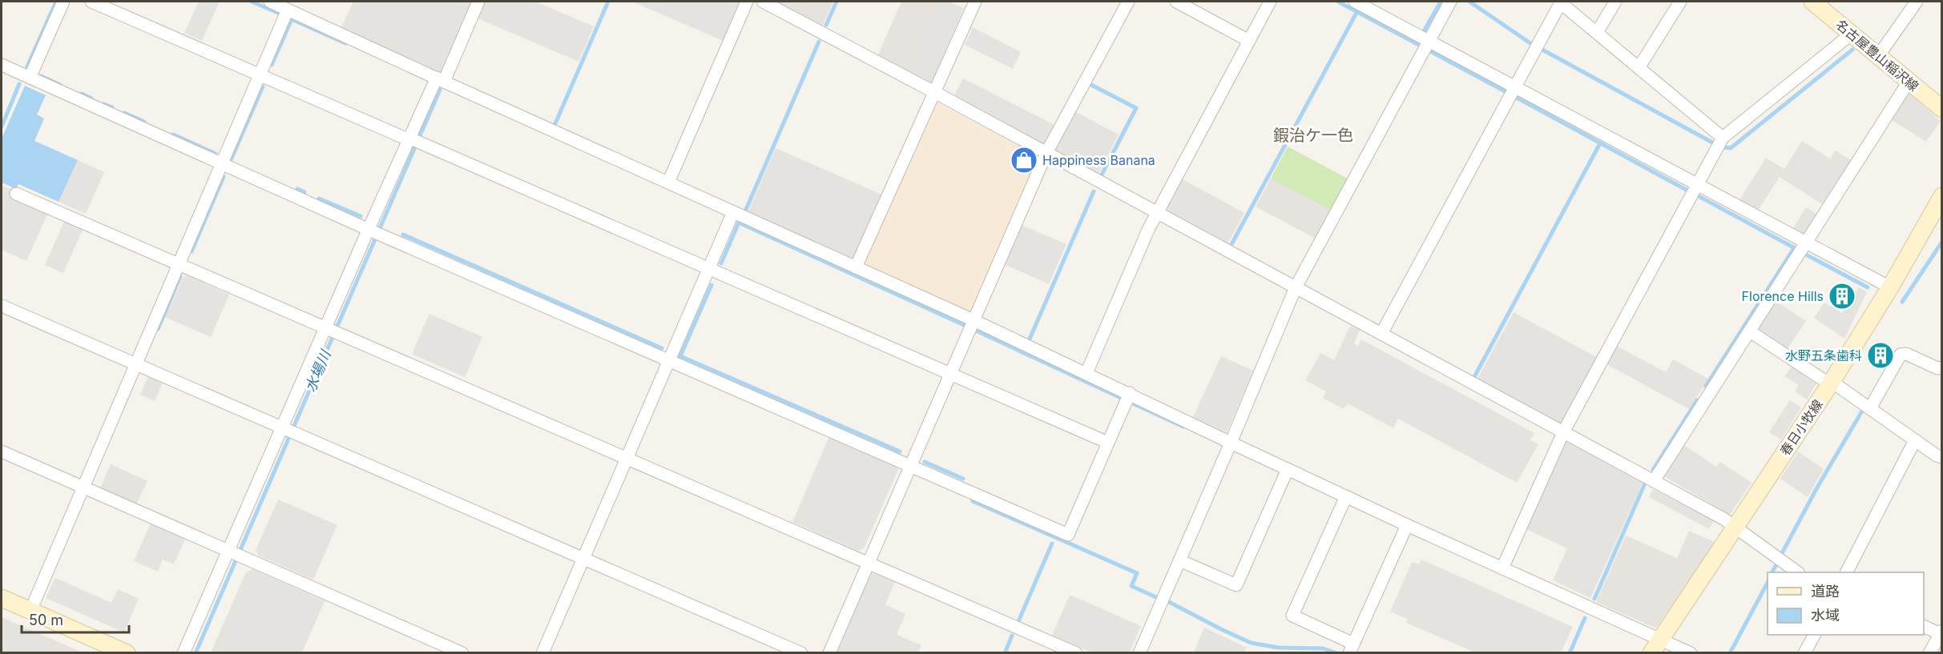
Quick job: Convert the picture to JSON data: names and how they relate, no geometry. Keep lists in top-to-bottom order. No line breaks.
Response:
{"streets":{"main road":["名古屋豊山稲沢線","春日小牧線"]},"districts":["鍜治ケ一色"],"water":["水場川"],"places":{"shop":["Happiness Banana"],"building":["Florence Hills","水野五条歯科"]},"legend":["道路","水域"],"scale_bar":"50 m"}
